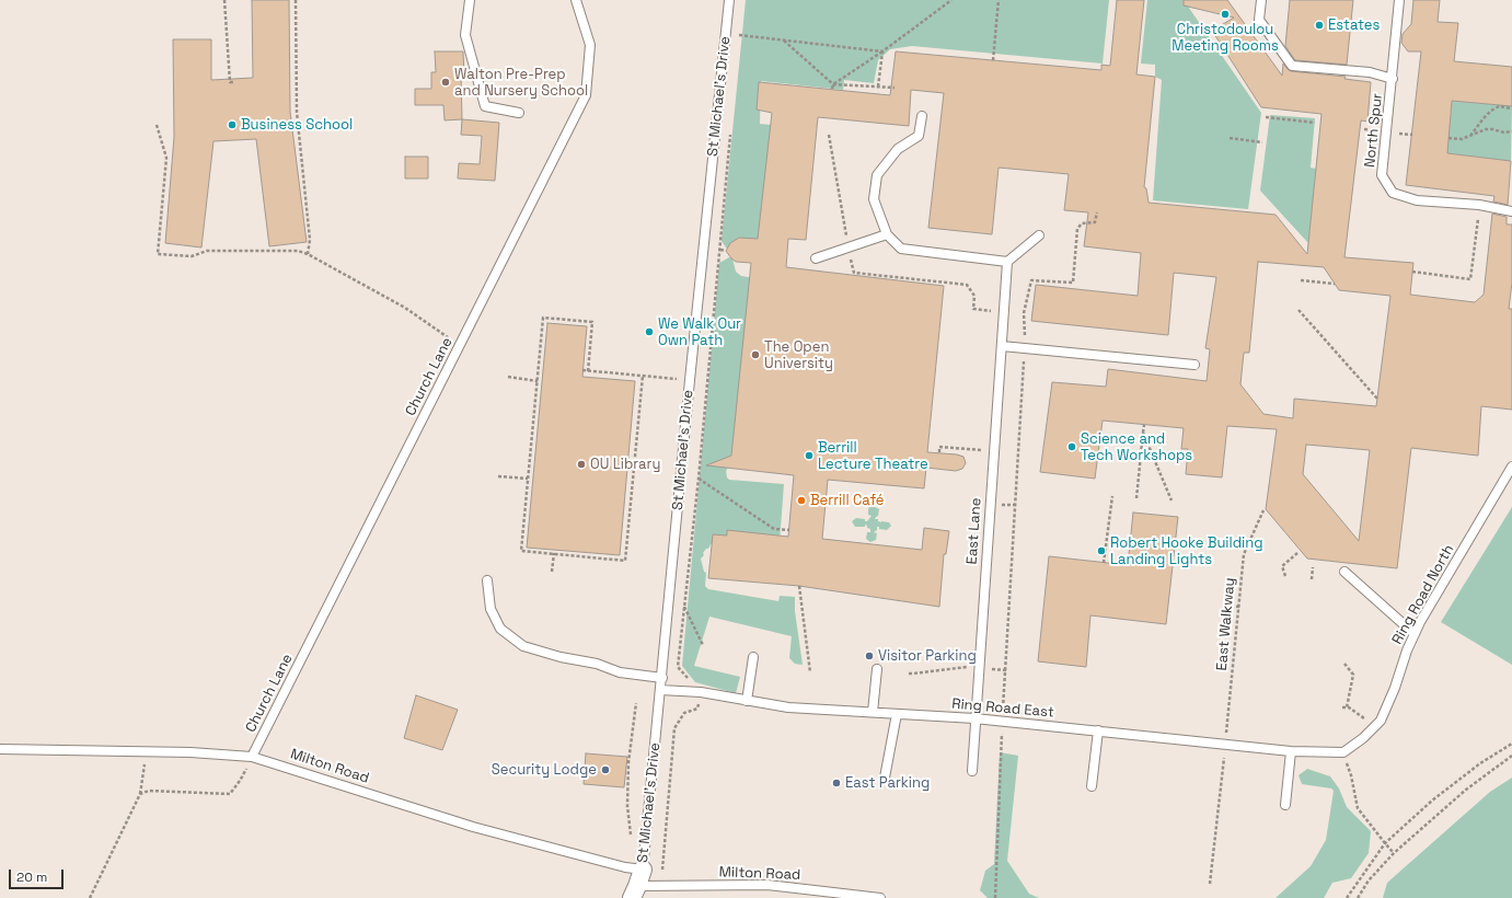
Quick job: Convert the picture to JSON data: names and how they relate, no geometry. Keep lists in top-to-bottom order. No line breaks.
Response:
{"streets":{"lane":["St Michael's Drive","North Spur","Church Lane","East Lane","Ring Road North","Ring Road East","Milton Road"],"path":["East Walkway"]},"crossings":[["St Michael's Drive","Ring Road East"],["St Michael's Drive","Milton Road"],["Church Lane","Milton Road"],["East Lane","Ring Road East"],["Ring Road North","Ring Road East"],["East Walkway","Ring Road East"]],"places":["Christodoulou Meeting Rooms","Estates","Walton Pre-Prep and Nursery School","Business School","We Walk Our Own Path","The Open University","Science and Tech Workshops","Berrill Lecture Theatre","OU Library","Berrill Café","Robert Hooke Building Landing Lights","Visitor Parking","Security Lodge","East Parking"],"scale_bar":"20 m"}
